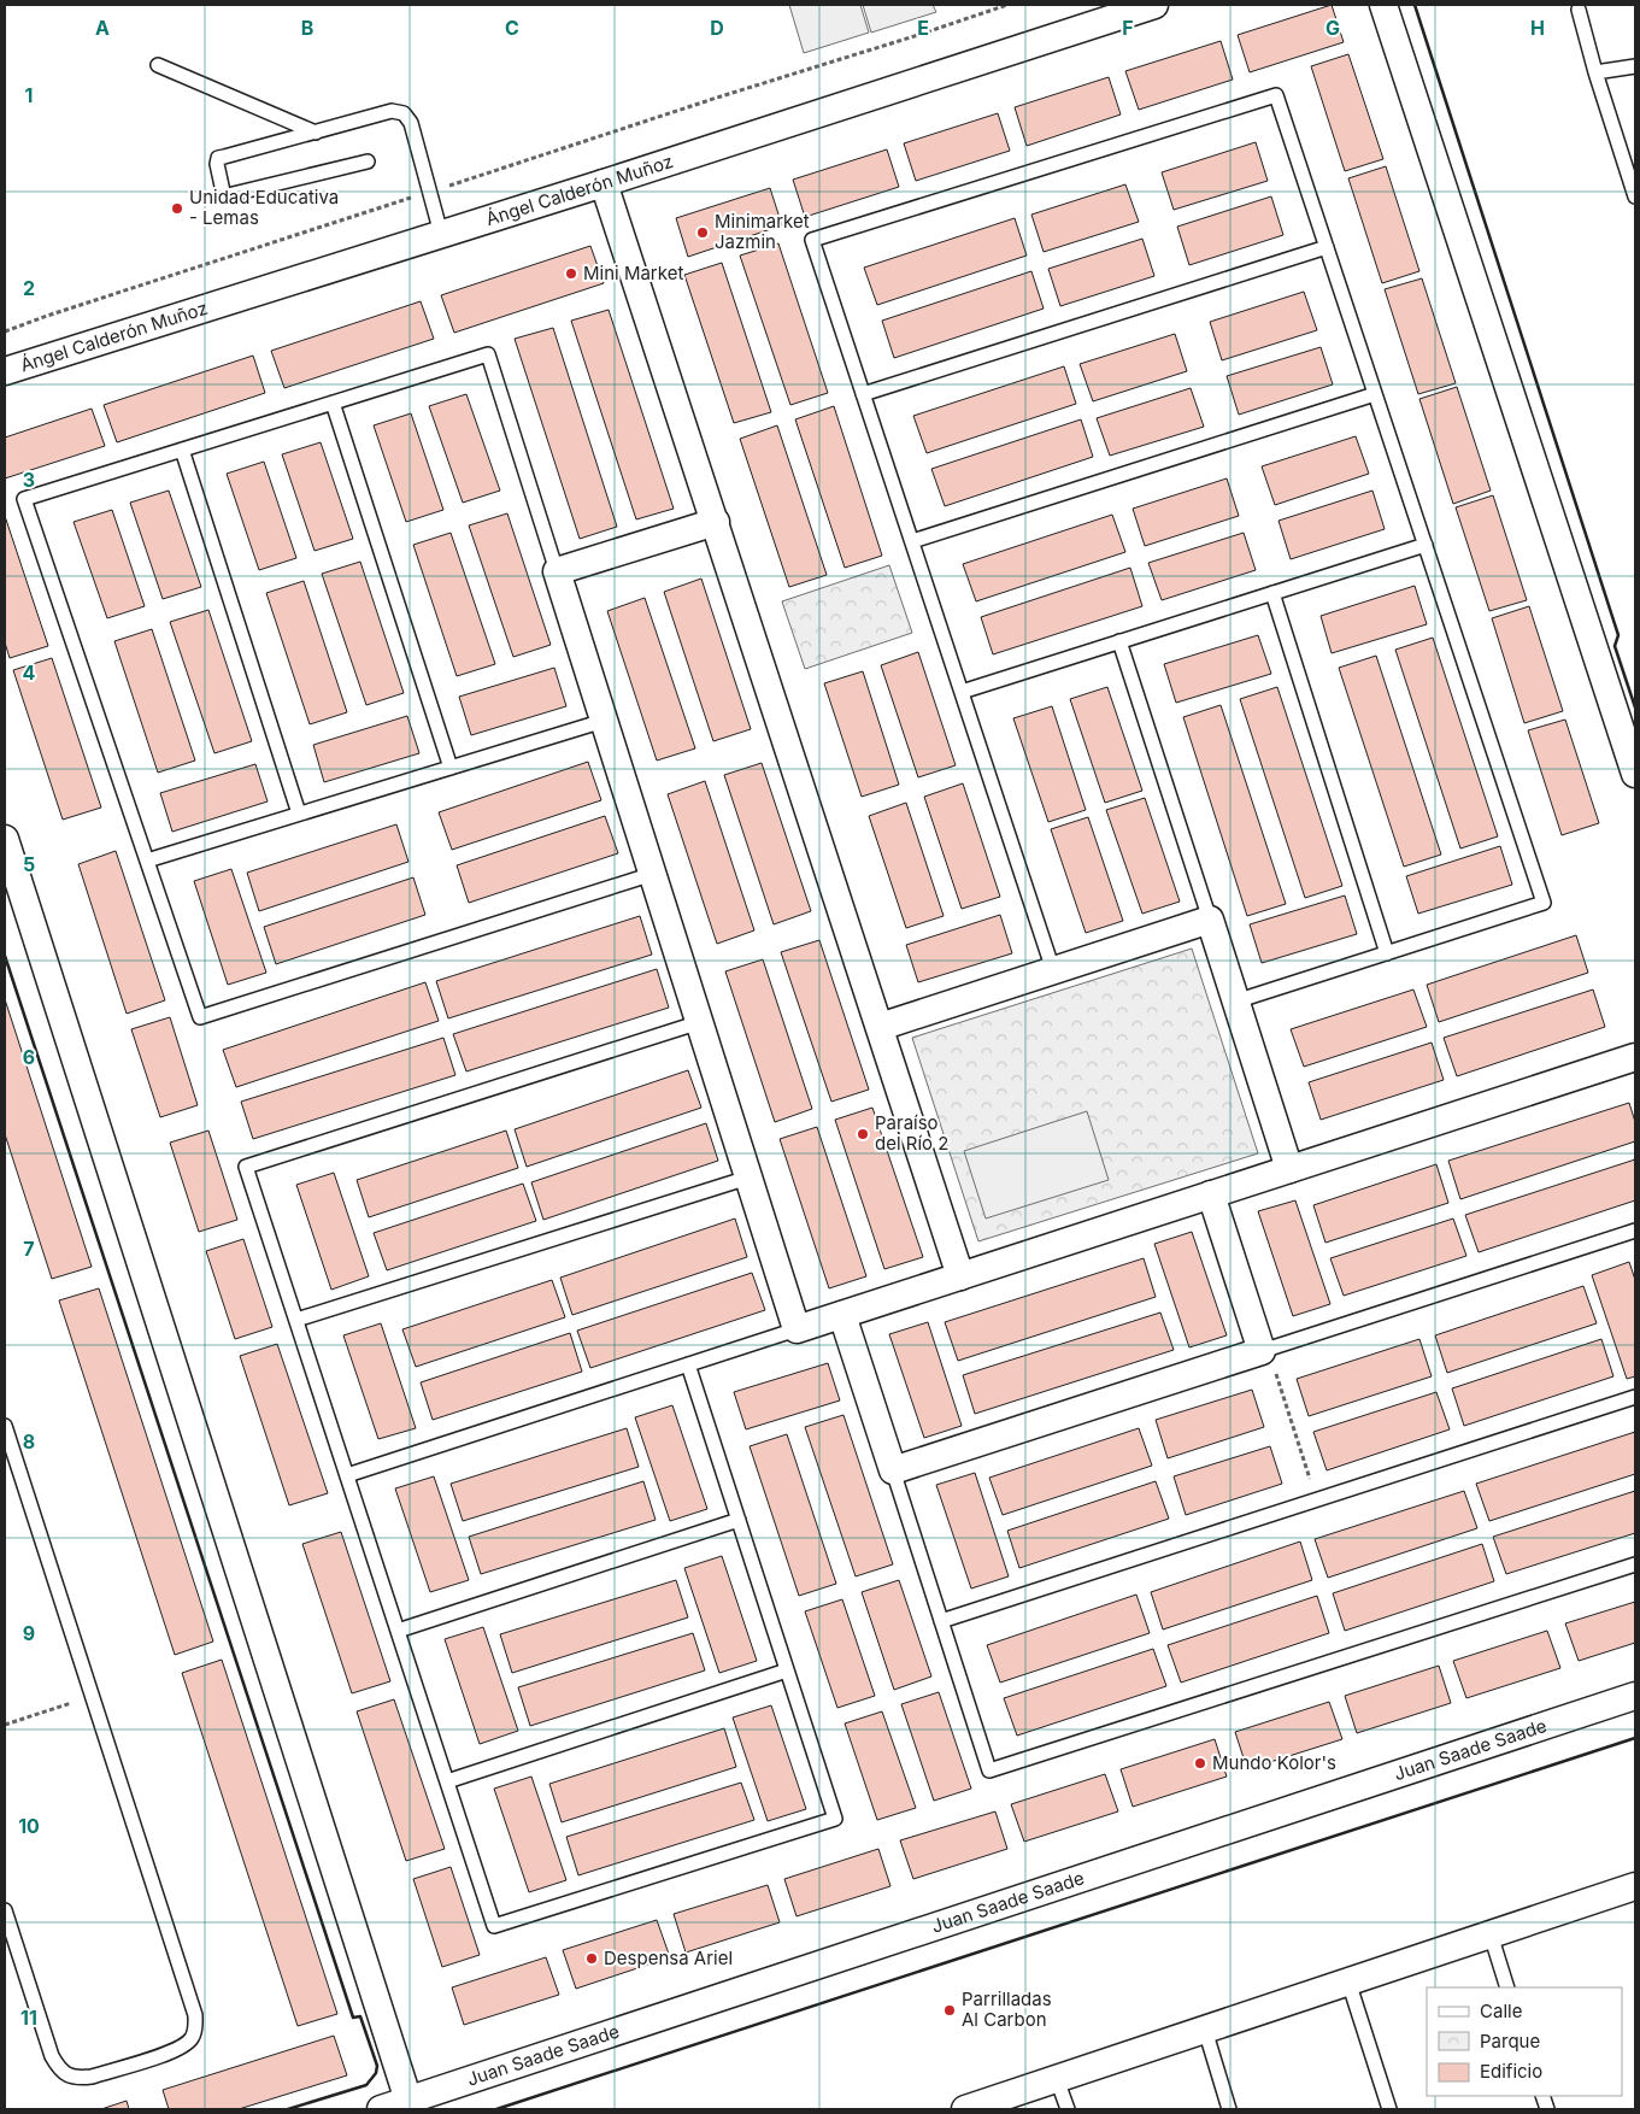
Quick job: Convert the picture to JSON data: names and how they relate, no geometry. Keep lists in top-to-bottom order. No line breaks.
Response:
{"streets":{"street":["Ángel Calderón Muñoz","Juan Saade Saade"]},"places":["Unidad Educativa - Lemas","Minimarket Jazmin","Mini Market","Paraíso del Río 2","Mundo Kolor's","Despensa Ariel","Parrilladas Al Carbon"],"legend":["Calle","Parque","Edificio"],"grid":{"columns":["A","B","C","D","E","F","G","H"],"rows":["1","2","3","4","5","6","7","8","9","10","11"]}}
